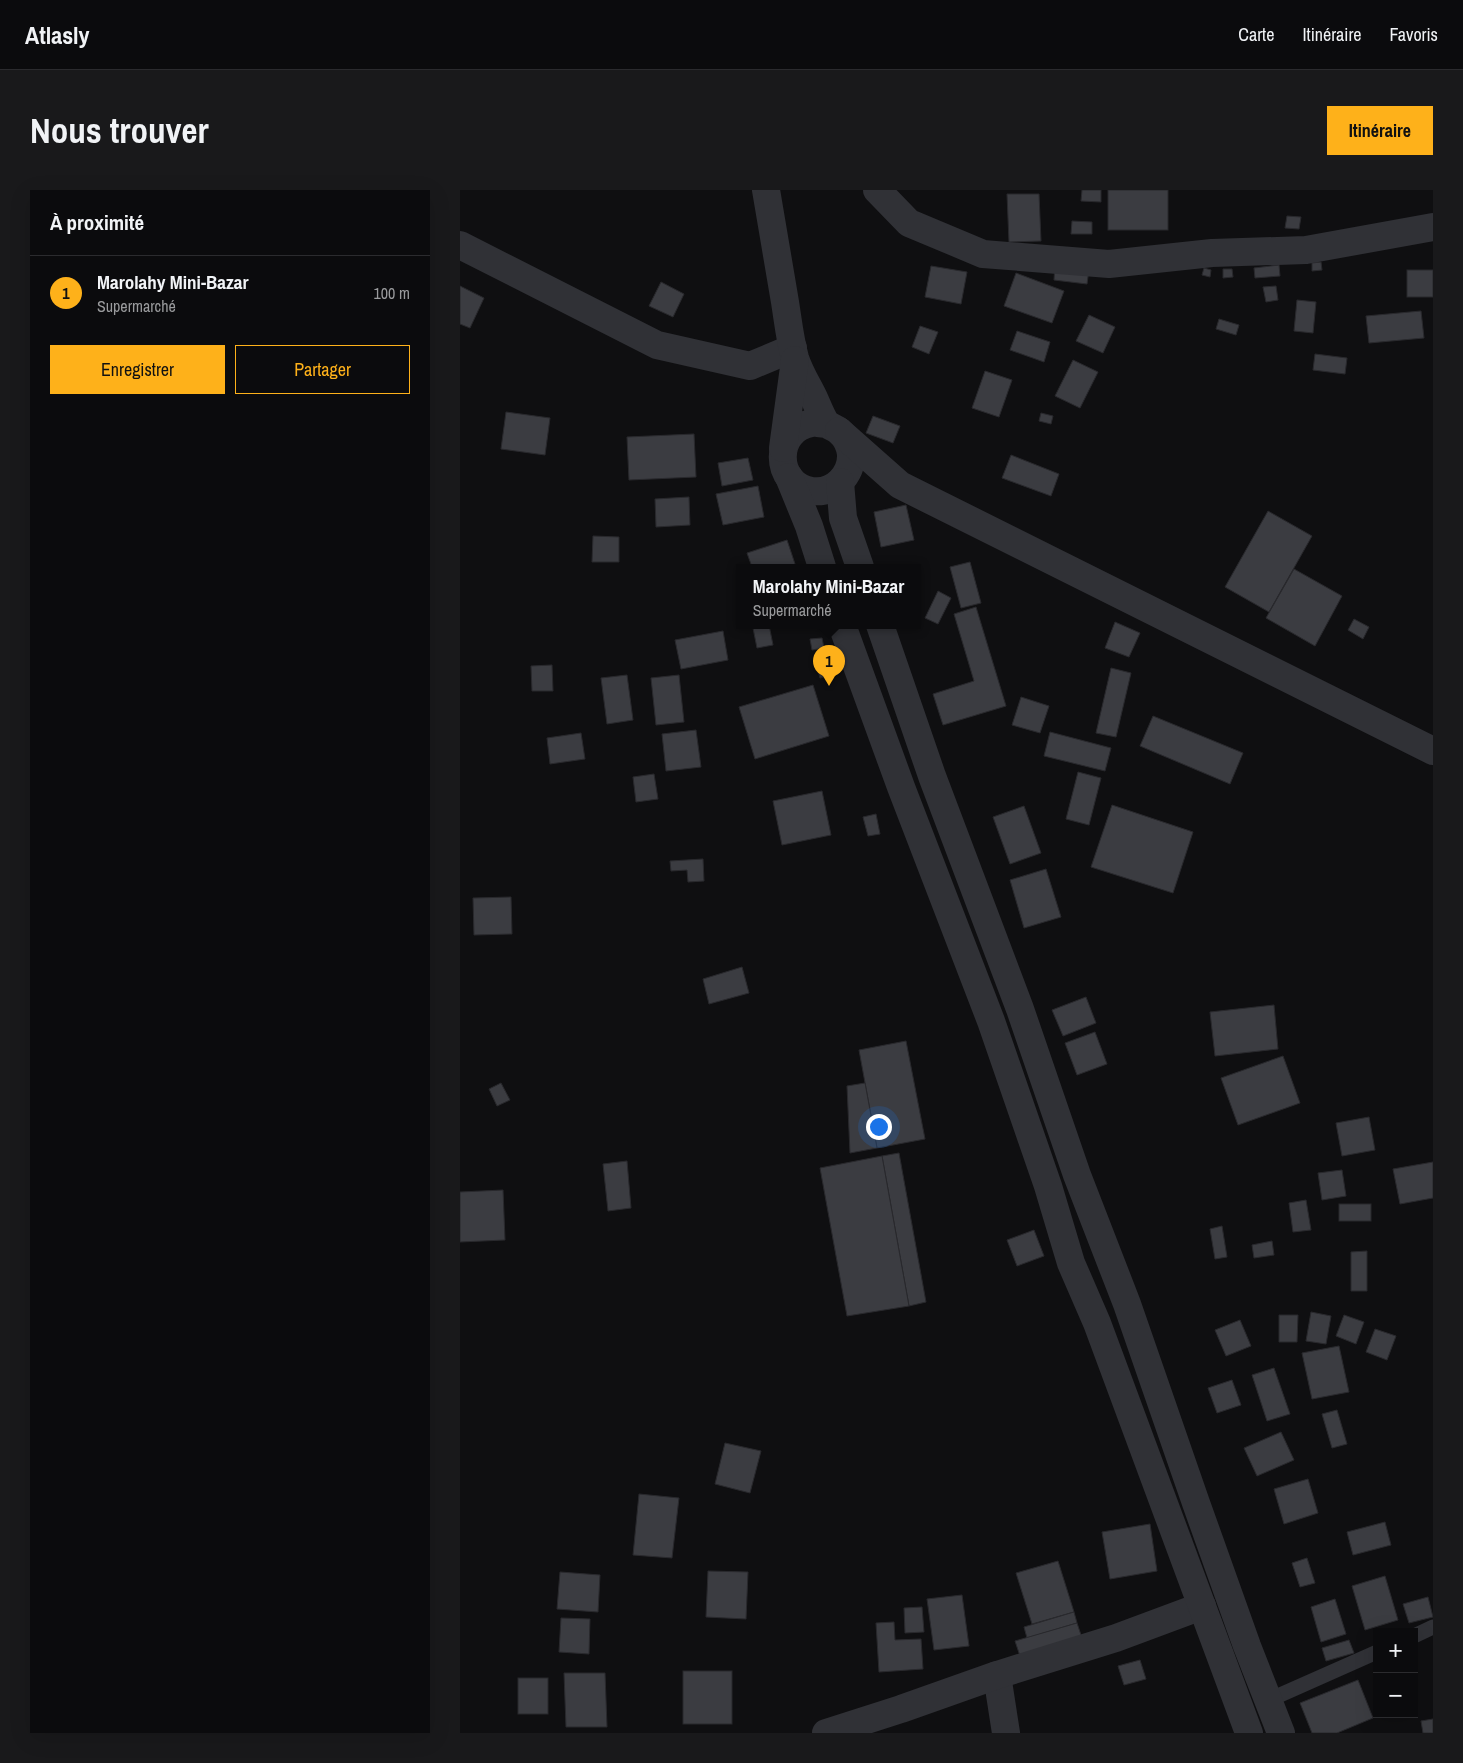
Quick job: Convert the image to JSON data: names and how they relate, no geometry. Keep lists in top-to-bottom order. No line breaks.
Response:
{"page":{"header":"Atlasly","nav":["Carte","Itinéraire","Favoris"],"buttons":["Itinéraire",["Enregistrer","Partager"]],"title":"Nous trouver","heading":"À proximité","list":[{"mark":"1","name":"Marolahy Mini-Bazar","note":"Supermarché","value":"100 m"}],"popup":["Marolahy Mini-Bazar","Supermarché"],"pins":"1","map_buttons":["+","−"]}}
